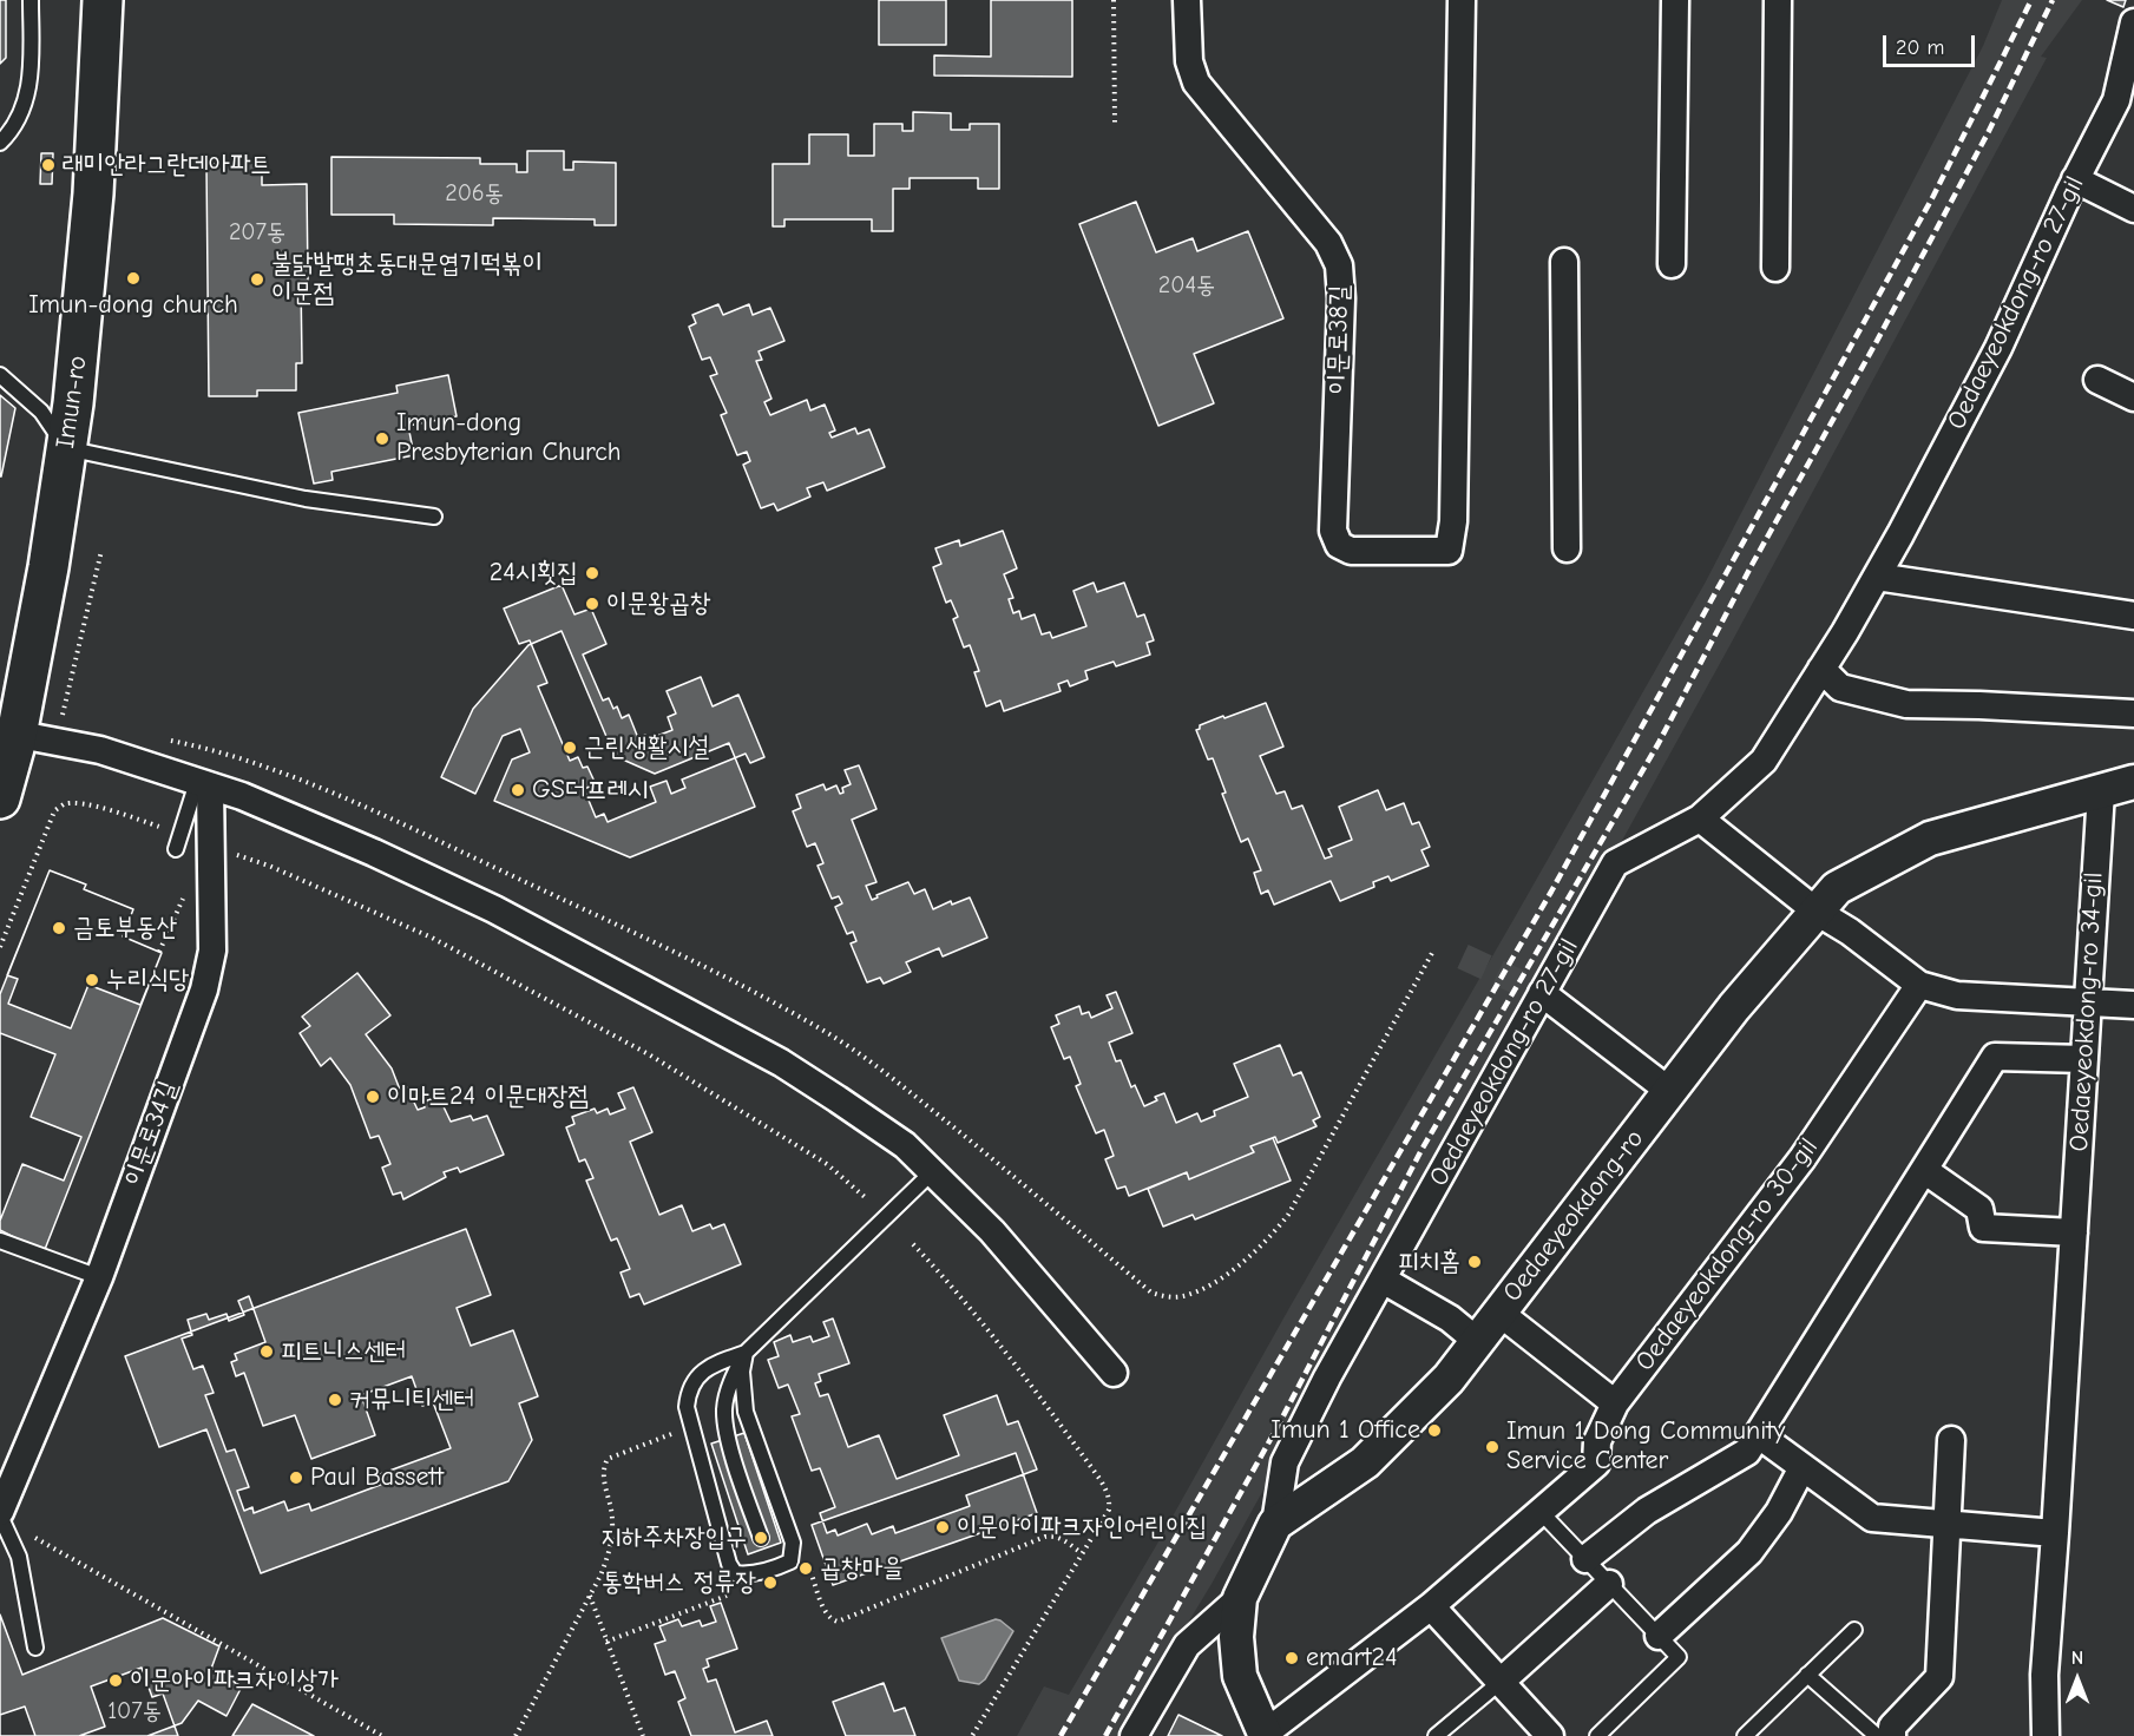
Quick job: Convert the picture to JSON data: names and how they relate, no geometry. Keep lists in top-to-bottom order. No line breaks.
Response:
{"streets":{"main road":["Imun-ro"],"street":["Oedaeyeokdong-ro 27-gil","이문로38길","Oedaeyeokdong-ro 34-gil","이문로34길","Oedaeyeokdong-ro","Oedaeyeokdong-ro 30-gil"]},"crossings":[["Oedaeyeokdong-ro 27-gil","Oedaeyeokdong-ro"],["Oedaeyeokdong-ro 34-gil","Oedaeyeokdong-ro"]],"places":["래미안라그란데아파트","Imun-dong church","불닭발땡초동대문엽기떡볶이 이문점","Imun-dong Presbyterian Church","24시횟집","이문왕곱창","근린생활시설","GS더프레시","금토부동산","누리식당","이마트24 이문대장점","피치홈","피트니스센터","커뮤니티센터","Imun 1 Office","Imun 1 Dong Community Service Center","Paul Bassett","이문아이파크자인어린이집","지하주차장입구","곱창마을","통학버스 정류장","emart24","이문아이파크자이상가"],"house_numbers":["206동","207동","204동","107동"],"scale_bar":"20 m","north":"top"}
